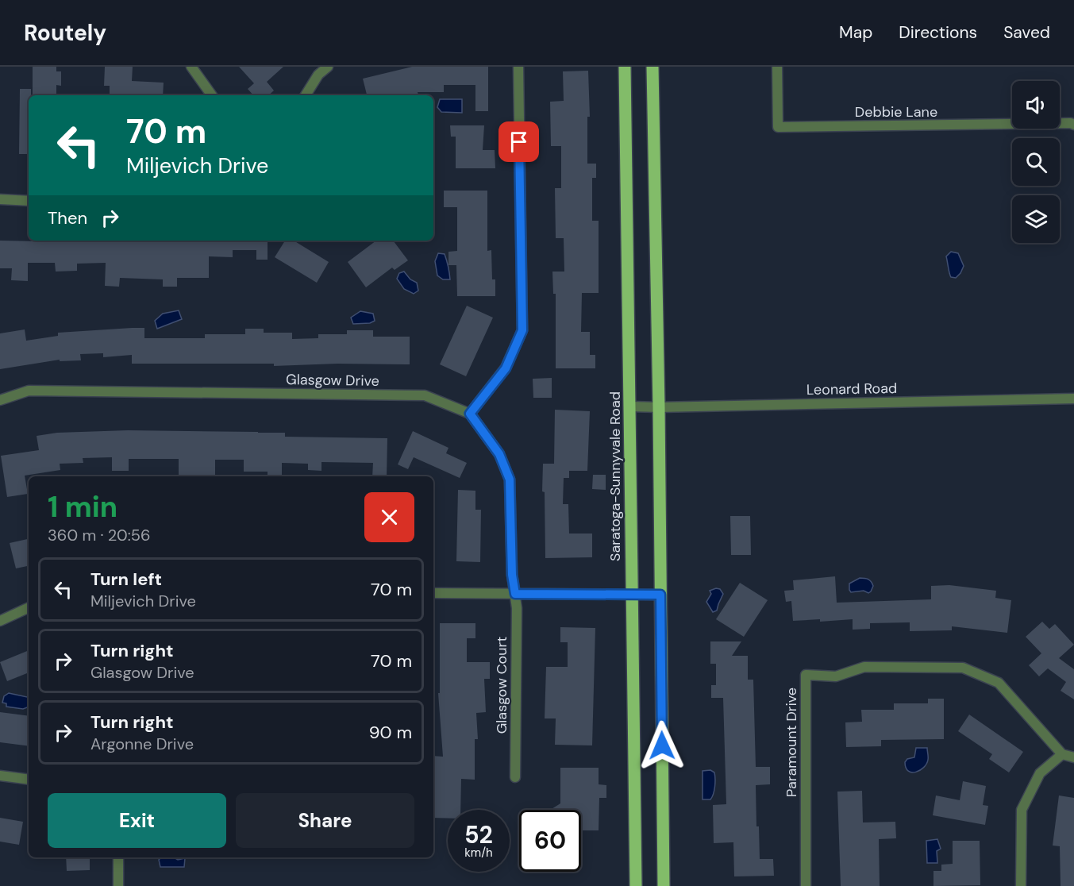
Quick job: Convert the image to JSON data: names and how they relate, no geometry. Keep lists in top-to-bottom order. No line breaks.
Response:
{"streets":{"main road":["Saratoga-Sunnyvale Road"],"street":["Debbie Lane","Glasgow Drive","Leonard Road","Glasgow Court","Paramount Drive"]},"crossings":[["Leonard Road","Saratoga-Sunnyvale Road"]],"page":{"header":"Routely","nav":["Map","Directions","Saved"],"turn":["70 m","Miljevich Drive"],"then":"Then","heading":["1 min","360 m · 20:56"],"list":[{"name":"Turn left","note":"Miljevich Drive","value":"70 m"},{"name":"Turn right","note":"Glasgow Drive","value":"70 m"},{"name":"Turn right","note":"Argonne Drive","value":"90 m"}],"buttons":["Exit","Share"],"speed":"52 km/h","limit":"60"}}
